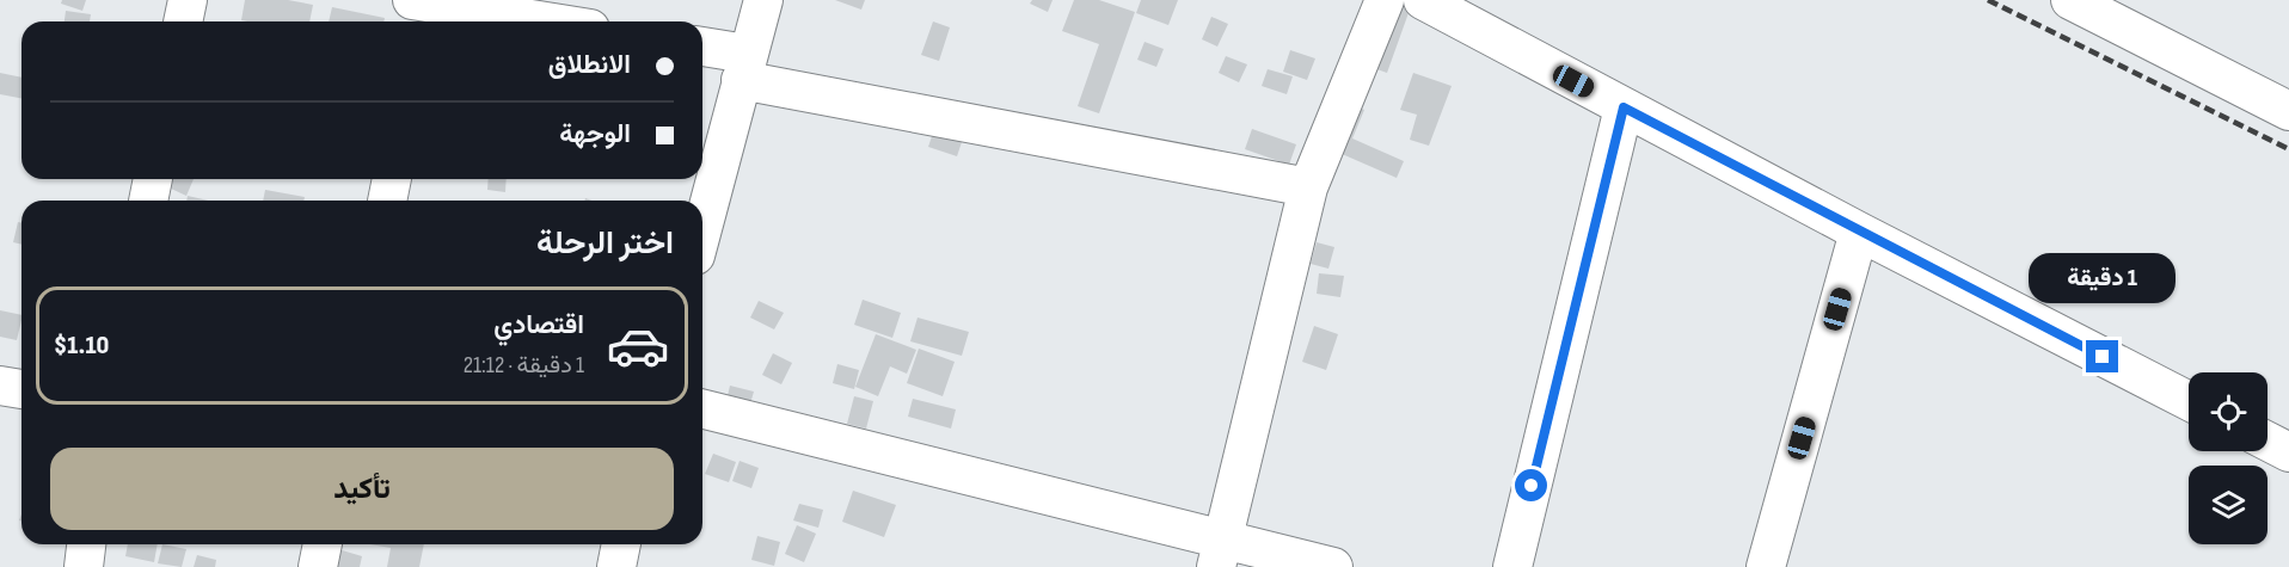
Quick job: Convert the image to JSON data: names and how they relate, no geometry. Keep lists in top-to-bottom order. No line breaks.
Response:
{"page":{"banner":["الانطلاق","الوجهة"],"heading":"اختر الرحلة","bubble":"1 دقيقة","list":[{"name":"اقتصادي","note":"1 دقيقة · 21:12","value":"$1.10"}],"buttons":"تأكيد"}}
